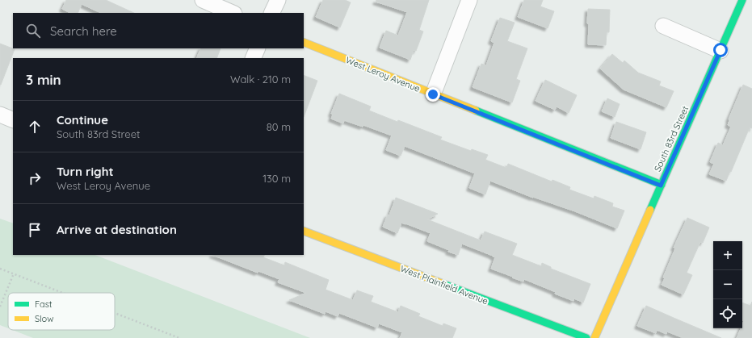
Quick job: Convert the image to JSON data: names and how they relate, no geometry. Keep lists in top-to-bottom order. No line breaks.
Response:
{"streets":{"street":["West Leroy Avenue","South 83rd Street","West Plainfield Avenue"]},"crossings":[["West Leroy Avenue","South 83rd Street"]],"legend":["Fast","Slow"],"page":{"search":"Search here","heading":["3 min","Walk · 210 m"],"list":[["Continue","South 83rd Street","80 m"],["Turn right","West Leroy Avenue","130 m"],"Arrive at destination"],"map_buttons":["+","−"]}}
